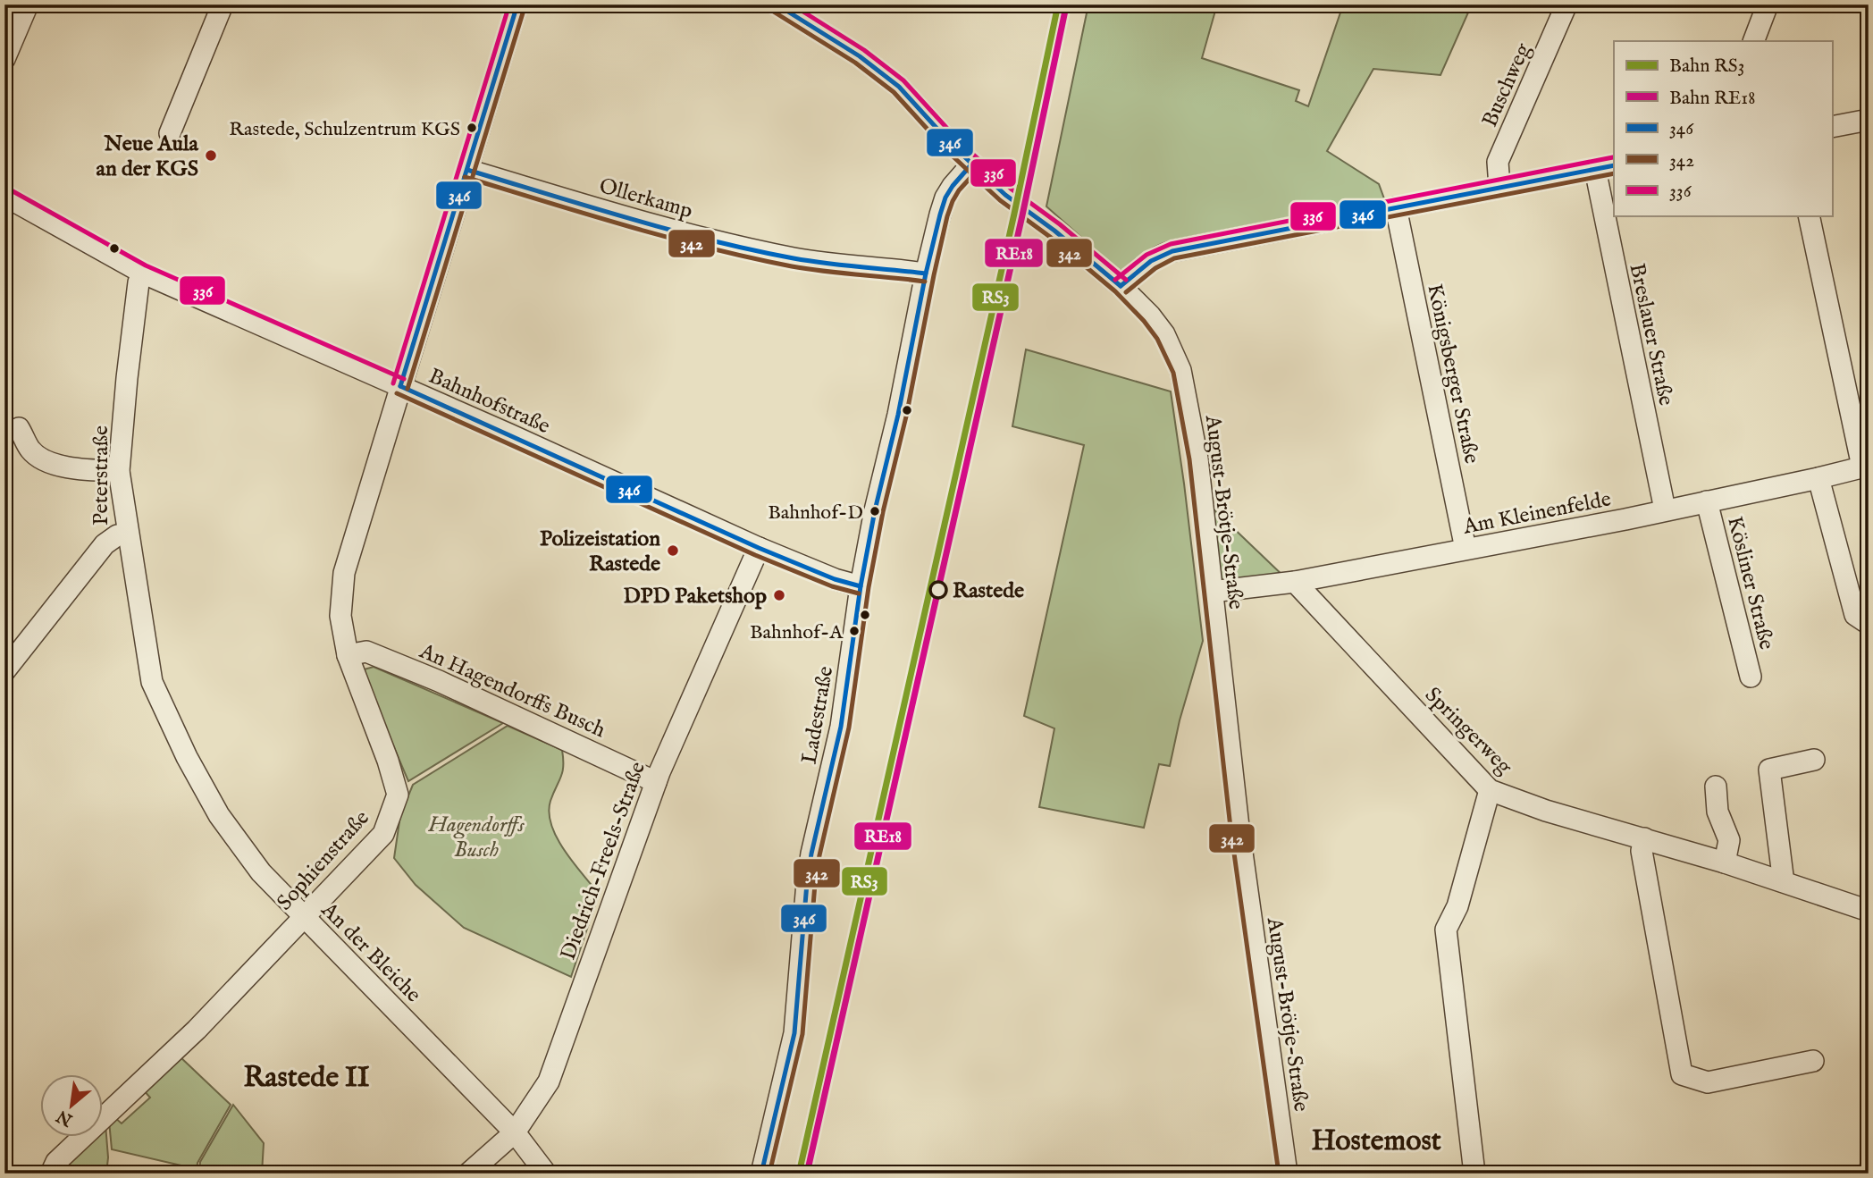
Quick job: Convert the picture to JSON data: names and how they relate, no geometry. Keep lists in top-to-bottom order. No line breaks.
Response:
{"streets":{"street":["Buschweg","Ollerkamp","Breslauer Straße","Königsberger Straße","Bahnhofstraße","Peterstraße","August-Brötje-Straße","Am Kleinenfelde","Kösliner Straße","An Hagendorffs Busch","Ladestraße","Springerweg","Sophienstraße","Diedrich-Freels-Straße","An der Bleiche"]},"crossings":[["Ollerkamp","Ladestraße"],["Ollerkamp","Sophienstraße"],["Breslauer Straße","Am Kleinenfelde"],["Königsberger Straße","Am Kleinenfelde"],["Bahnhofstraße","Peterstraße"],["Bahnhofstraße","Ladestraße"],["Bahnhofstraße","Sophienstraße"],["Bahnhofstraße","Diedrich-Freels-Straße"],["Peterstraße","An der Bleiche"],["August-Brötje-Straße","Am Kleinenfelde"],["August-Brötje-Straße","Ladestraße"],["Am Kleinenfelde","Kösliner Straße"],["Am Kleinenfelde","Springerweg"],["An Hagendorffs Busch","Sophienstraße"],["An Hagendorffs Busch","Diedrich-Freels-Straße"],["Sophienstraße","An der Bleiche"],["Diedrich-Freels-Straße","An der Bleiche"]],"districts":["Rastede II","Hostemost"],"parks":["Hagendorffs Busch"],"places":["Rastede, Schulzentrum KGS","Neue Aula an der KGS","Bahnhof-D","Polizeistation Rastede","Rastede","DPD Paketshop","Bahnhof-A"],"lines":["rail line RS3","transit line 346","transit line 336","rail line RE18","transit line 342"],"legend":["Bahn RS3","Bahn RE18","346","342","336"],"north":"bottom left"}
